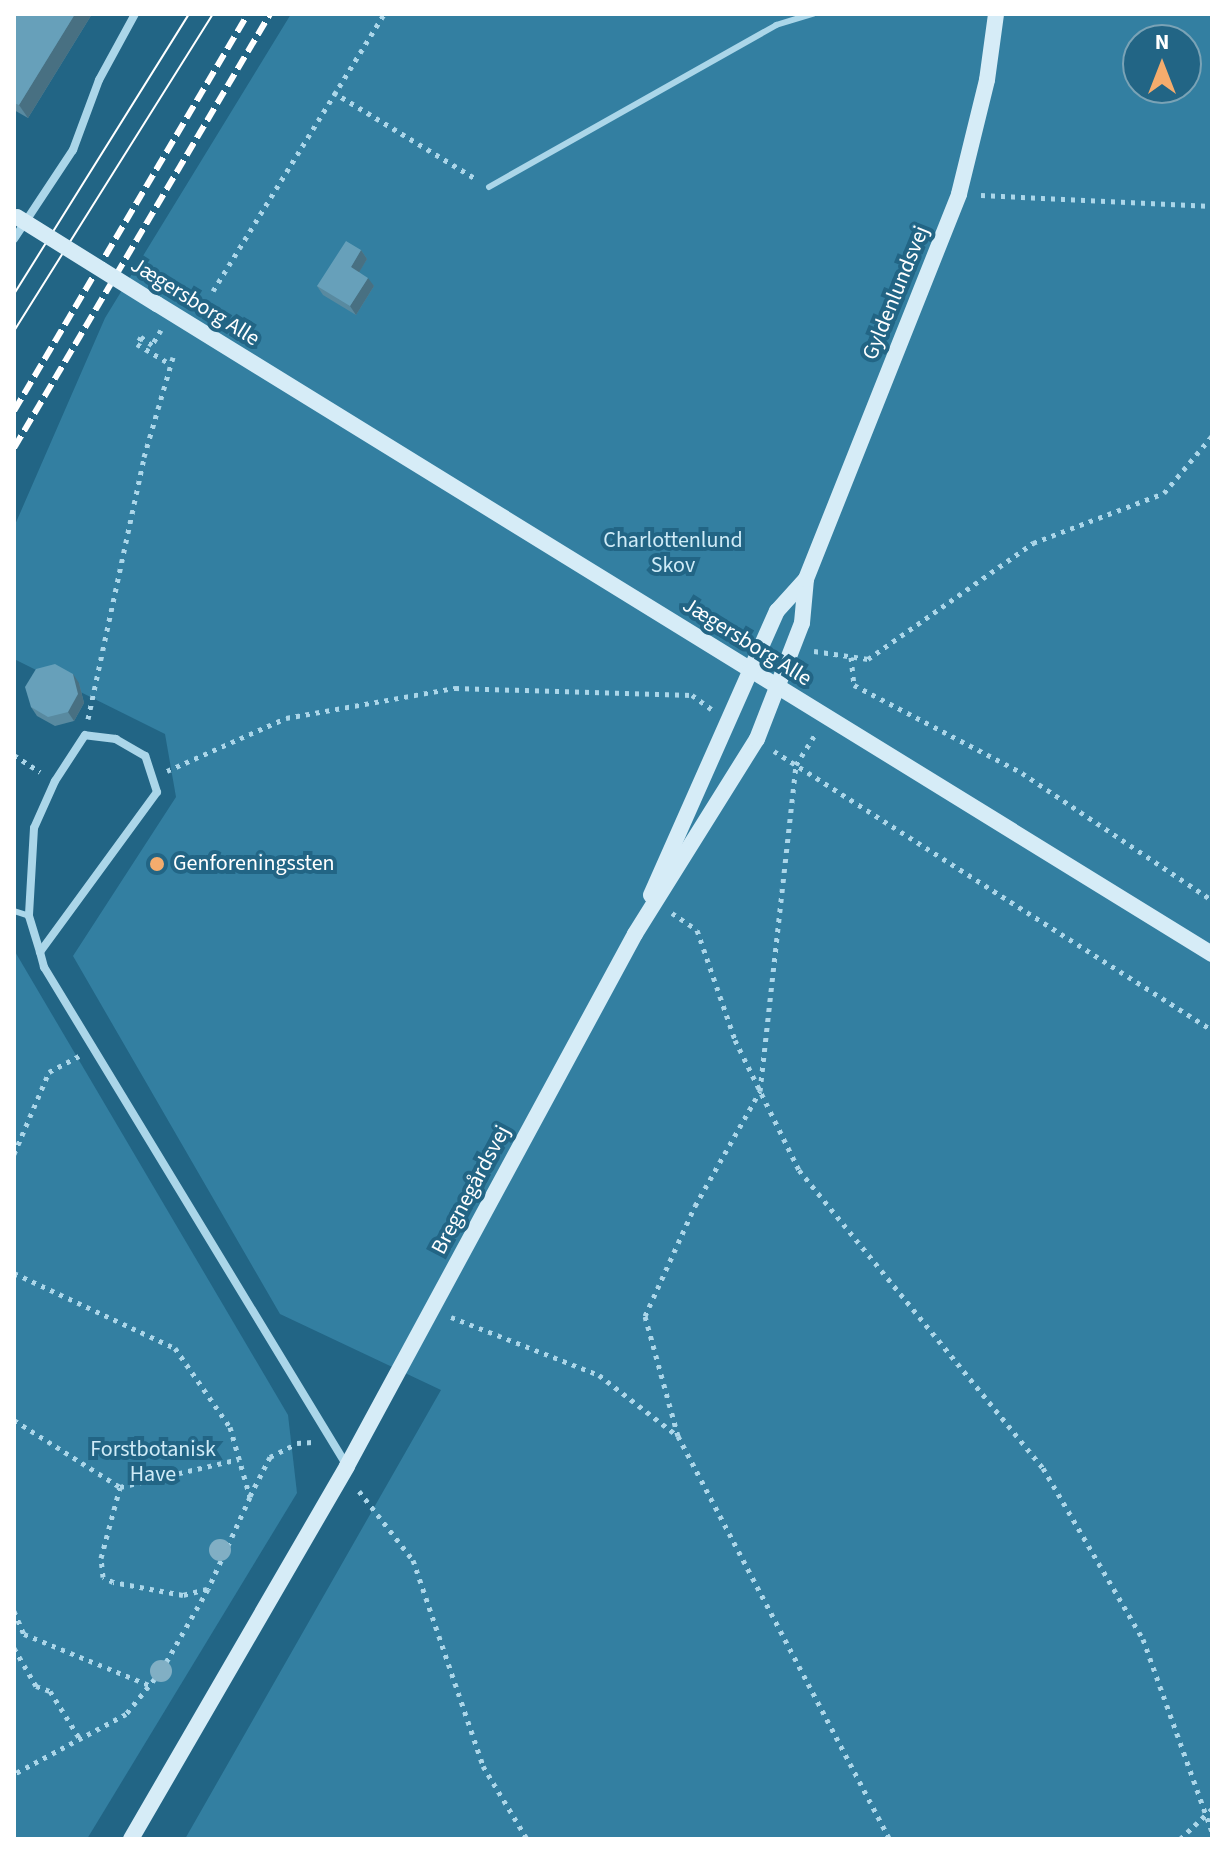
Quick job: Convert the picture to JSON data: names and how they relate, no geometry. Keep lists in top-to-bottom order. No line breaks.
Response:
{"streets":{"street":["Gyldenlundsvej","Jægersborg Alle","Bregnegårdsvej"]},"crossings":[["Gyldenlundsvej","Jægersborg Alle"],["Gyldenlundsvej","Bregnegårdsvej"],["Jægersborg Alle","Bregnegårdsvej"]],"parks":["Charlottenlund Skov","Forstbotanisk Have"],"places":["Genforeningssten"],"north":"top"}
